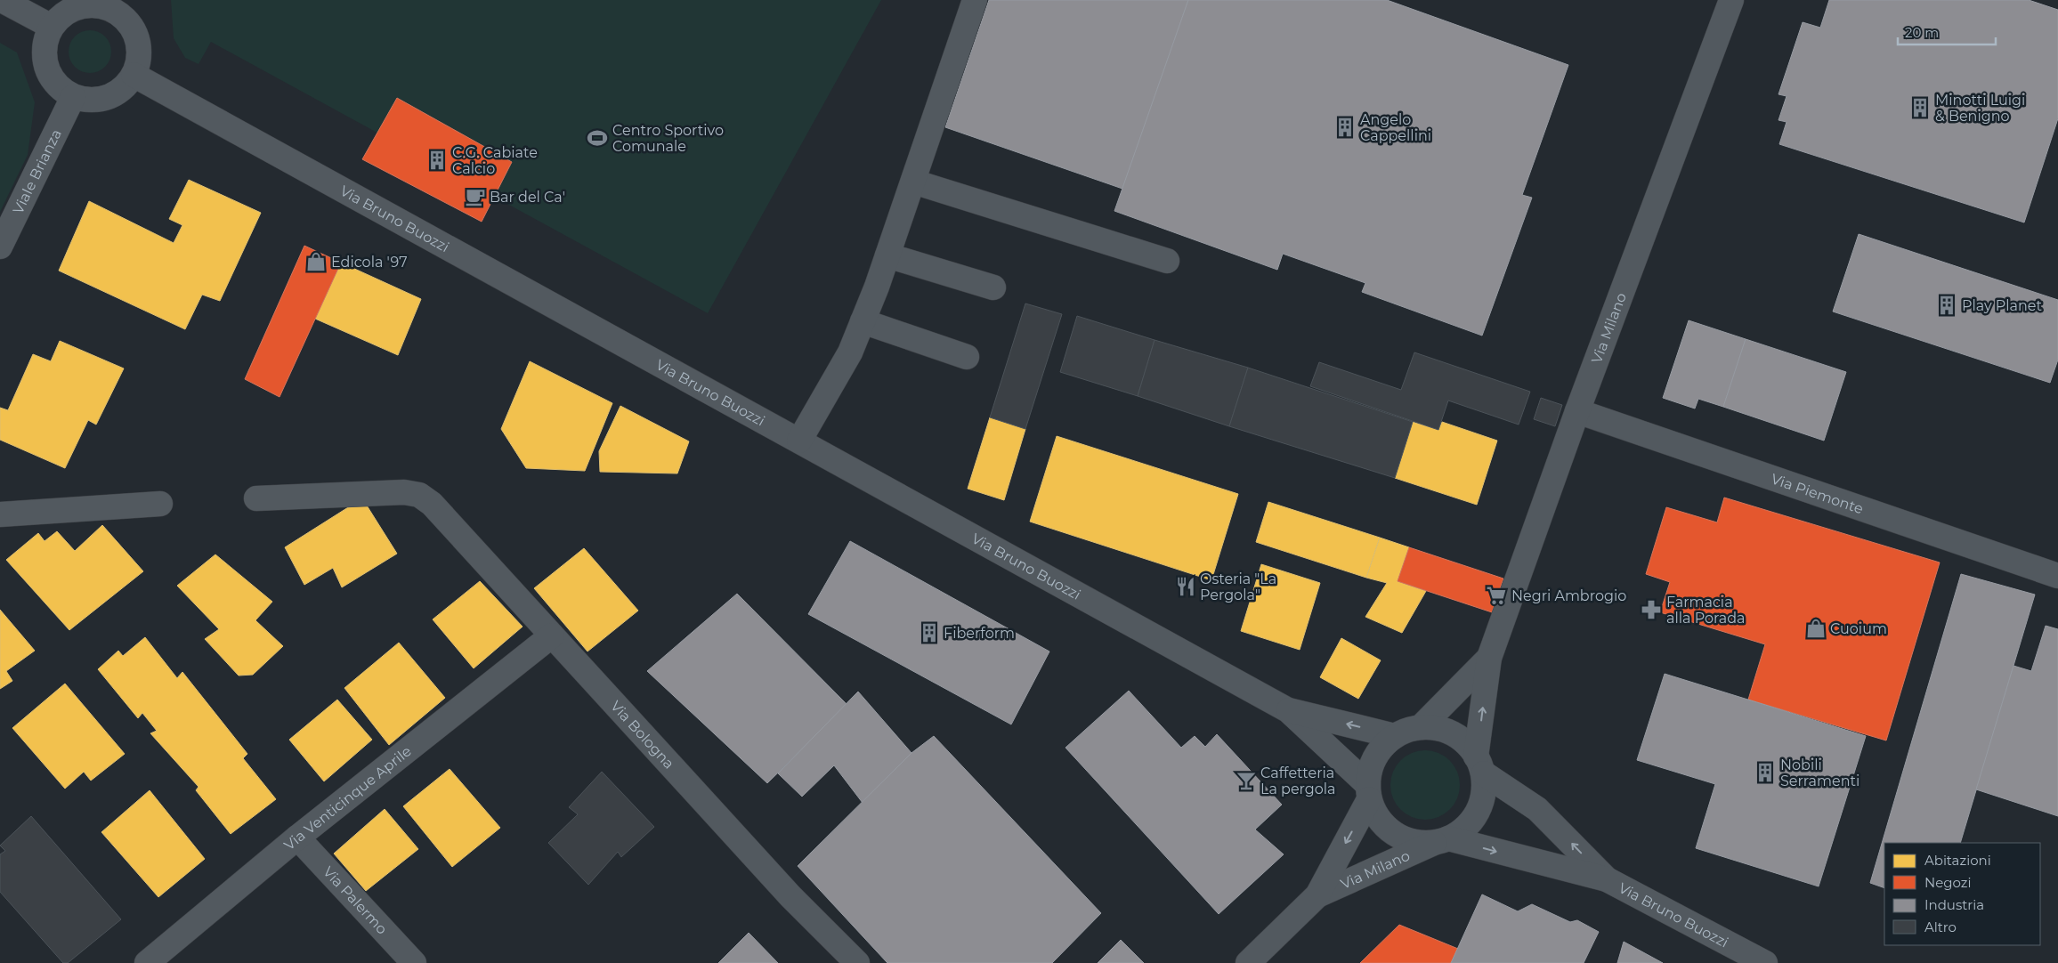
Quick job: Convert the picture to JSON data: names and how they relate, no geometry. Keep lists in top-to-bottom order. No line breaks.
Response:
{"streets":{"street":["Viale Brianza","Via Bruno Buozzi","Via Milano","Via Piemonte","Via Bologna","Via Venticinque Aprile","Via Palermo"]},"crossings":[["Viale Brianza","Via Bruno Buozzi"],["Via Bruno Buozzi","Via Milano"],["Via Milano","Via Piemonte"],["Via Bologna","Via Venticinque Aprile"],["Via Venticinque Aprile","Via Palermo"]],"places":{"building":["Minotti Luigi & Benigno","Angelo Cappellini","C.G. Cabiate Calcio","Play Planet","Fiberform","Nobili Serramenti"],"sports":["Centro Sportivo Comunale"],"cafe":["Bar del Ca'"],"shop":["Edicola '97","Cuoium"],"restaurant":["Osteria \"La Pergola\""],"supermarket":["Negri Ambrogio"],"pharmacy":["Farmacia alla Porada"],"bar":["Caffetteria La pergola"]},"legend":["Abitazioni","Negozi","Industria","Altro"],"scale_bar":"20 m"}
